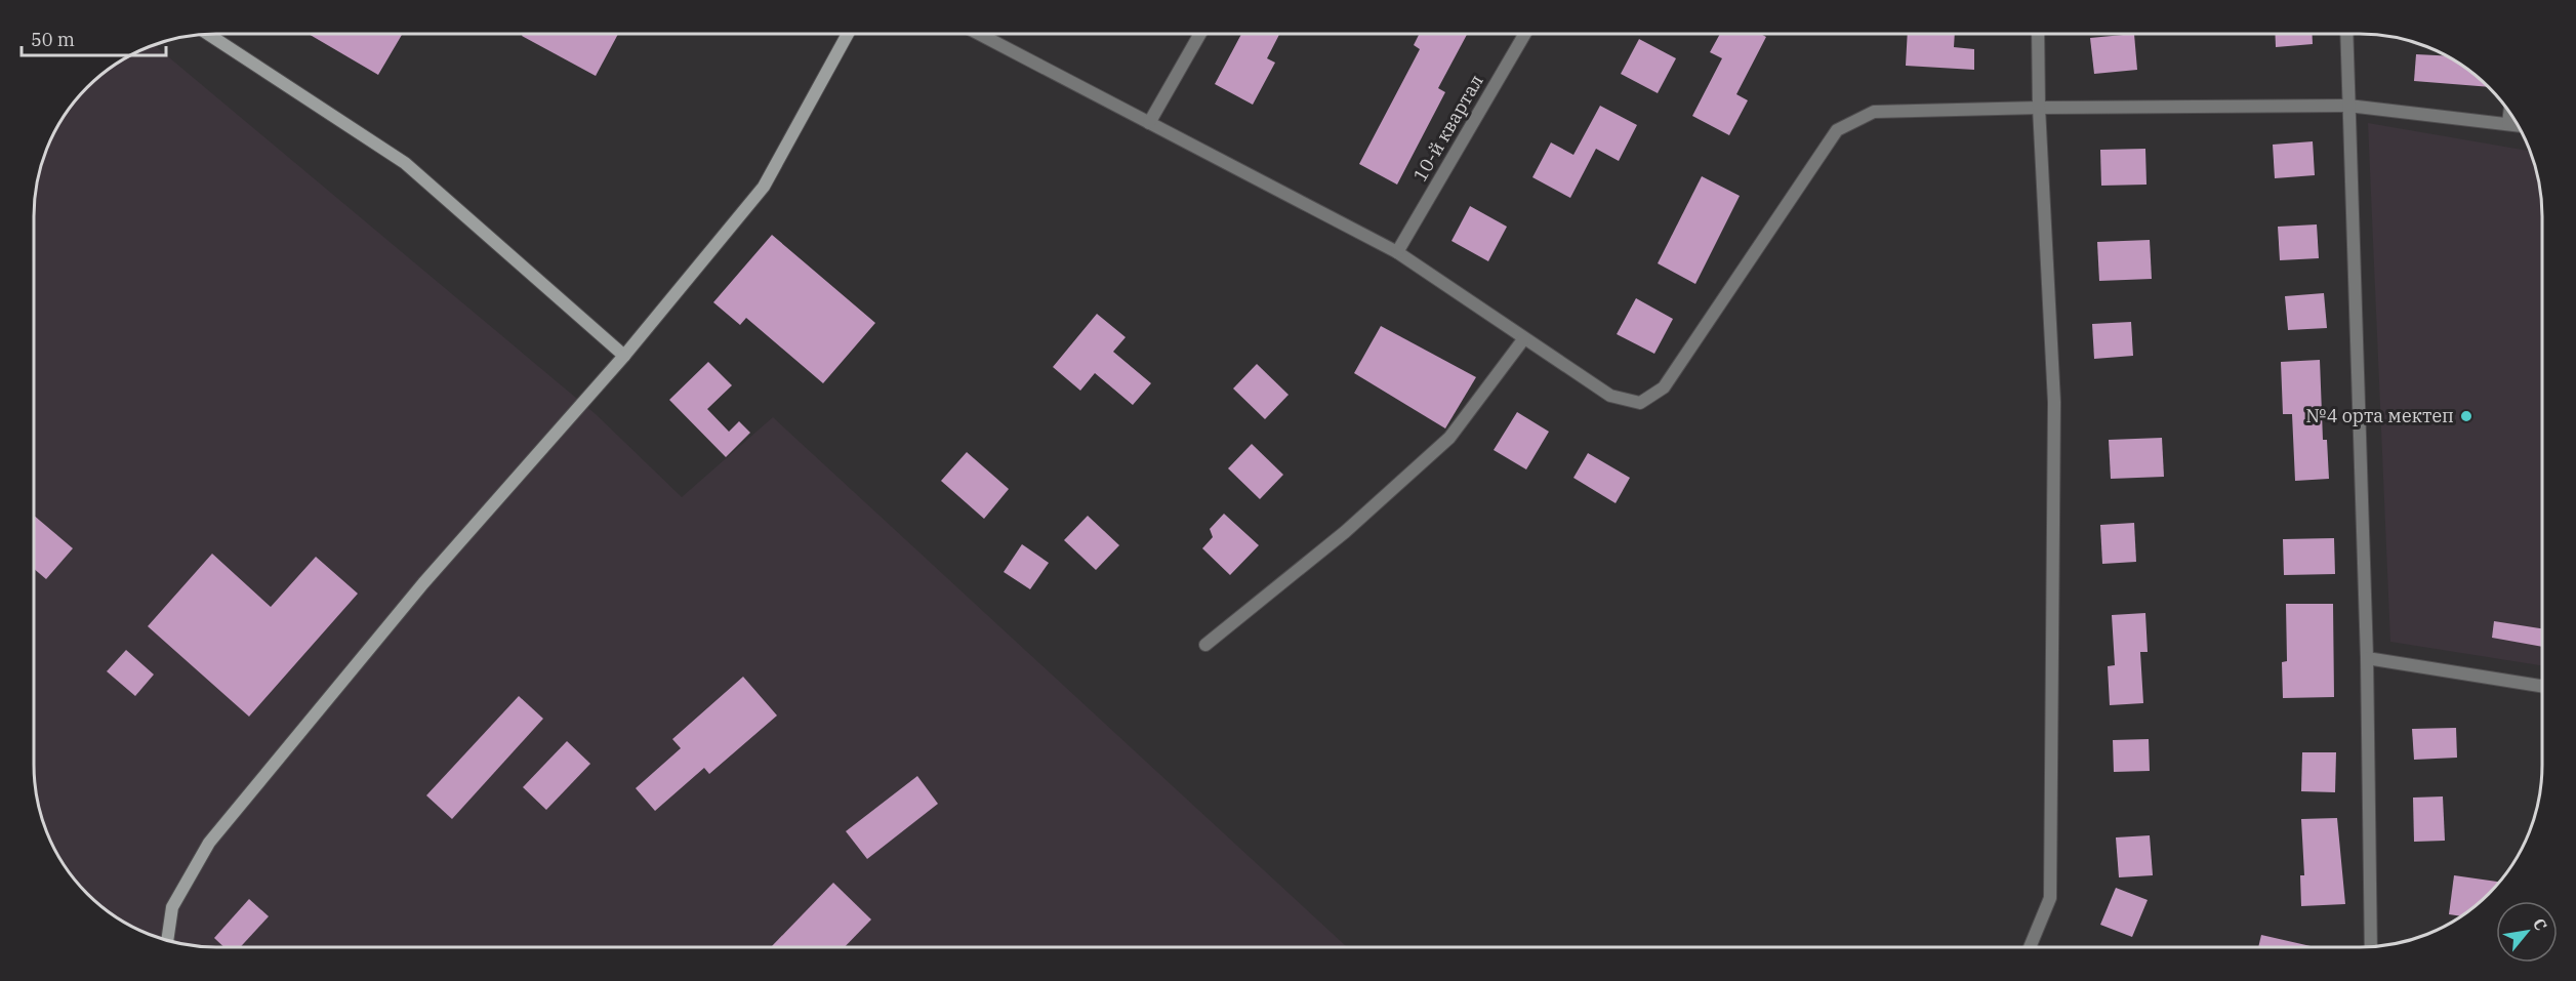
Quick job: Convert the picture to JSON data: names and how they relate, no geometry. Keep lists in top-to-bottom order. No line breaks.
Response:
{"streets":{"street":["10-й квартал"]},"places":["№4 орта мектеп"],"scale_bar":"50 m","north":"top right"}
